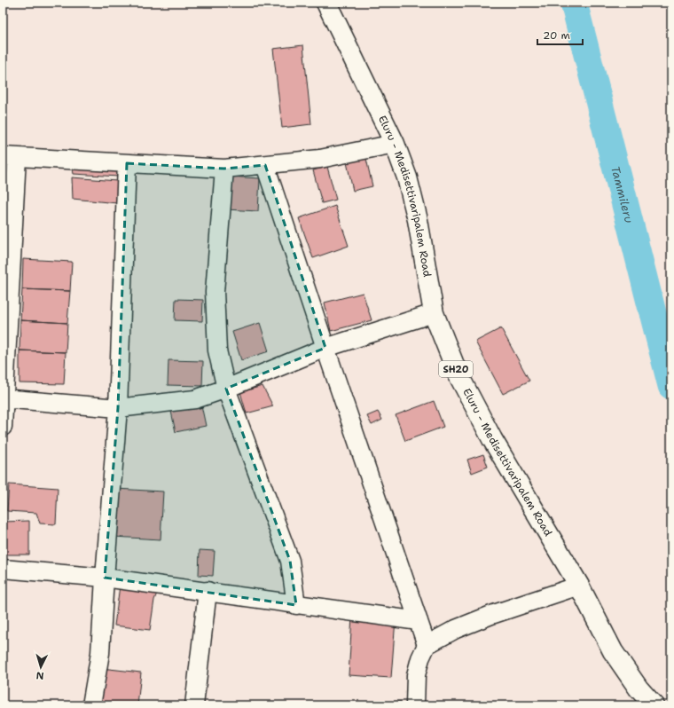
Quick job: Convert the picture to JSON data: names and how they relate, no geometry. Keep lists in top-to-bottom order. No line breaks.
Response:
{"streets":{"main road":["Eluru - Medisettivaripalem Road","SH20"]},"water":["Tammileru"],"scale_bar":"20 m","north":"bottom"}
